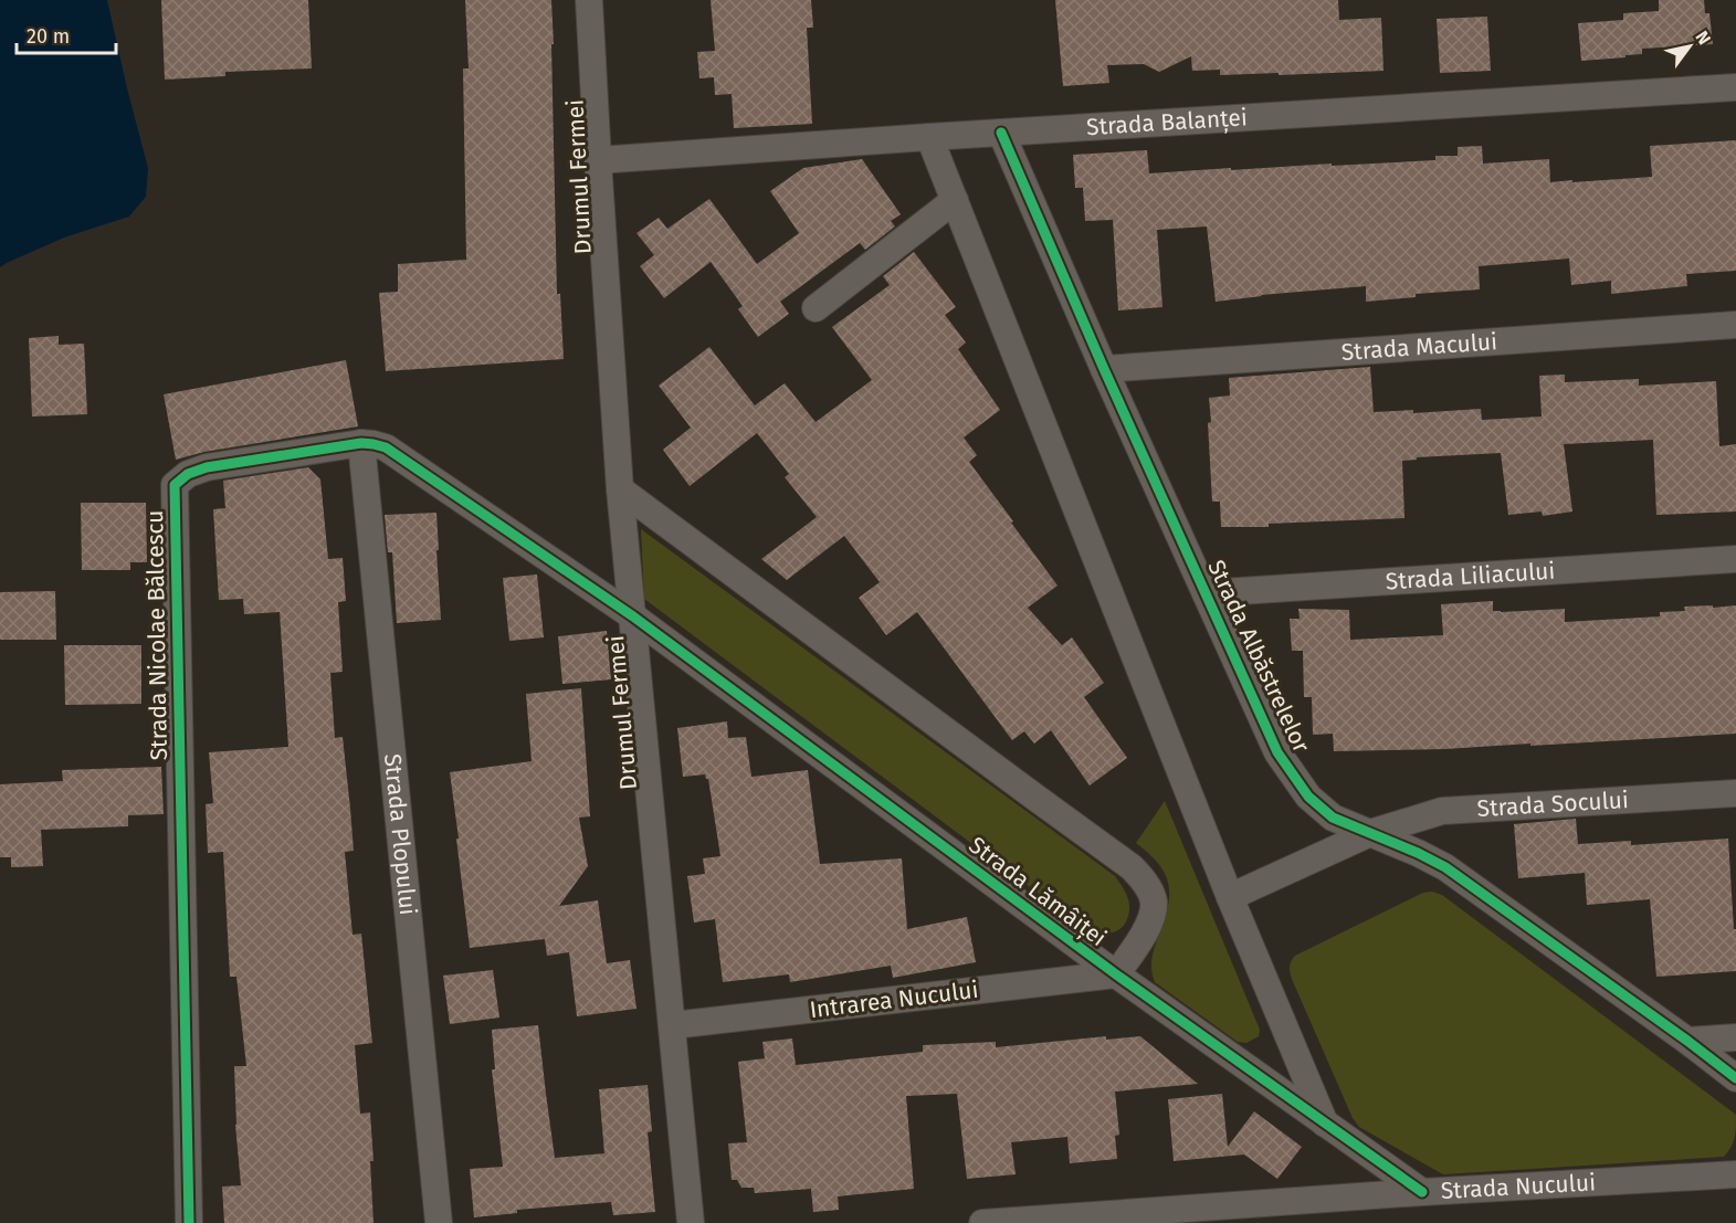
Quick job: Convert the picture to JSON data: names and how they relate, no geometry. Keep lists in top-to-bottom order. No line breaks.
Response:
{"streets":{"street":["Strada Balanței","Drumul Fermei","Strada Macului","Strada Liliacului","Strada Nicolae Bălcescu","Strada Albăstrelelor","Strada Socului","Strada Plopului","Strada Lămâiței","Intrarea Nucului","Strada Nucului"]},"crossings":[["Strada Balanței","Drumul Fermei"],["Strada Balanței","Strada Albăstrelelor"],["Drumul Fermei","Strada Nicolae Bălcescu"],["Drumul Fermei","Strada Lămâiței"],["Drumul Fermei","Intrarea Nucului"],["Strada Macului","Strada Albăstrelelor"],["Strada Liliacului","Strada Albăstrelelor"],["Strada Nicolae Bălcescu","Strada Plopului"],["Strada Nicolae Bălcescu","Strada Lămâiței"],["Strada Albăstrelelor","Strada Socului"],["Strada Lămâiței","Intrarea Nucului"],["Strada Lămâiței","Strada Nucului"]],"scale_bar":"20 m","north":"top right"}
